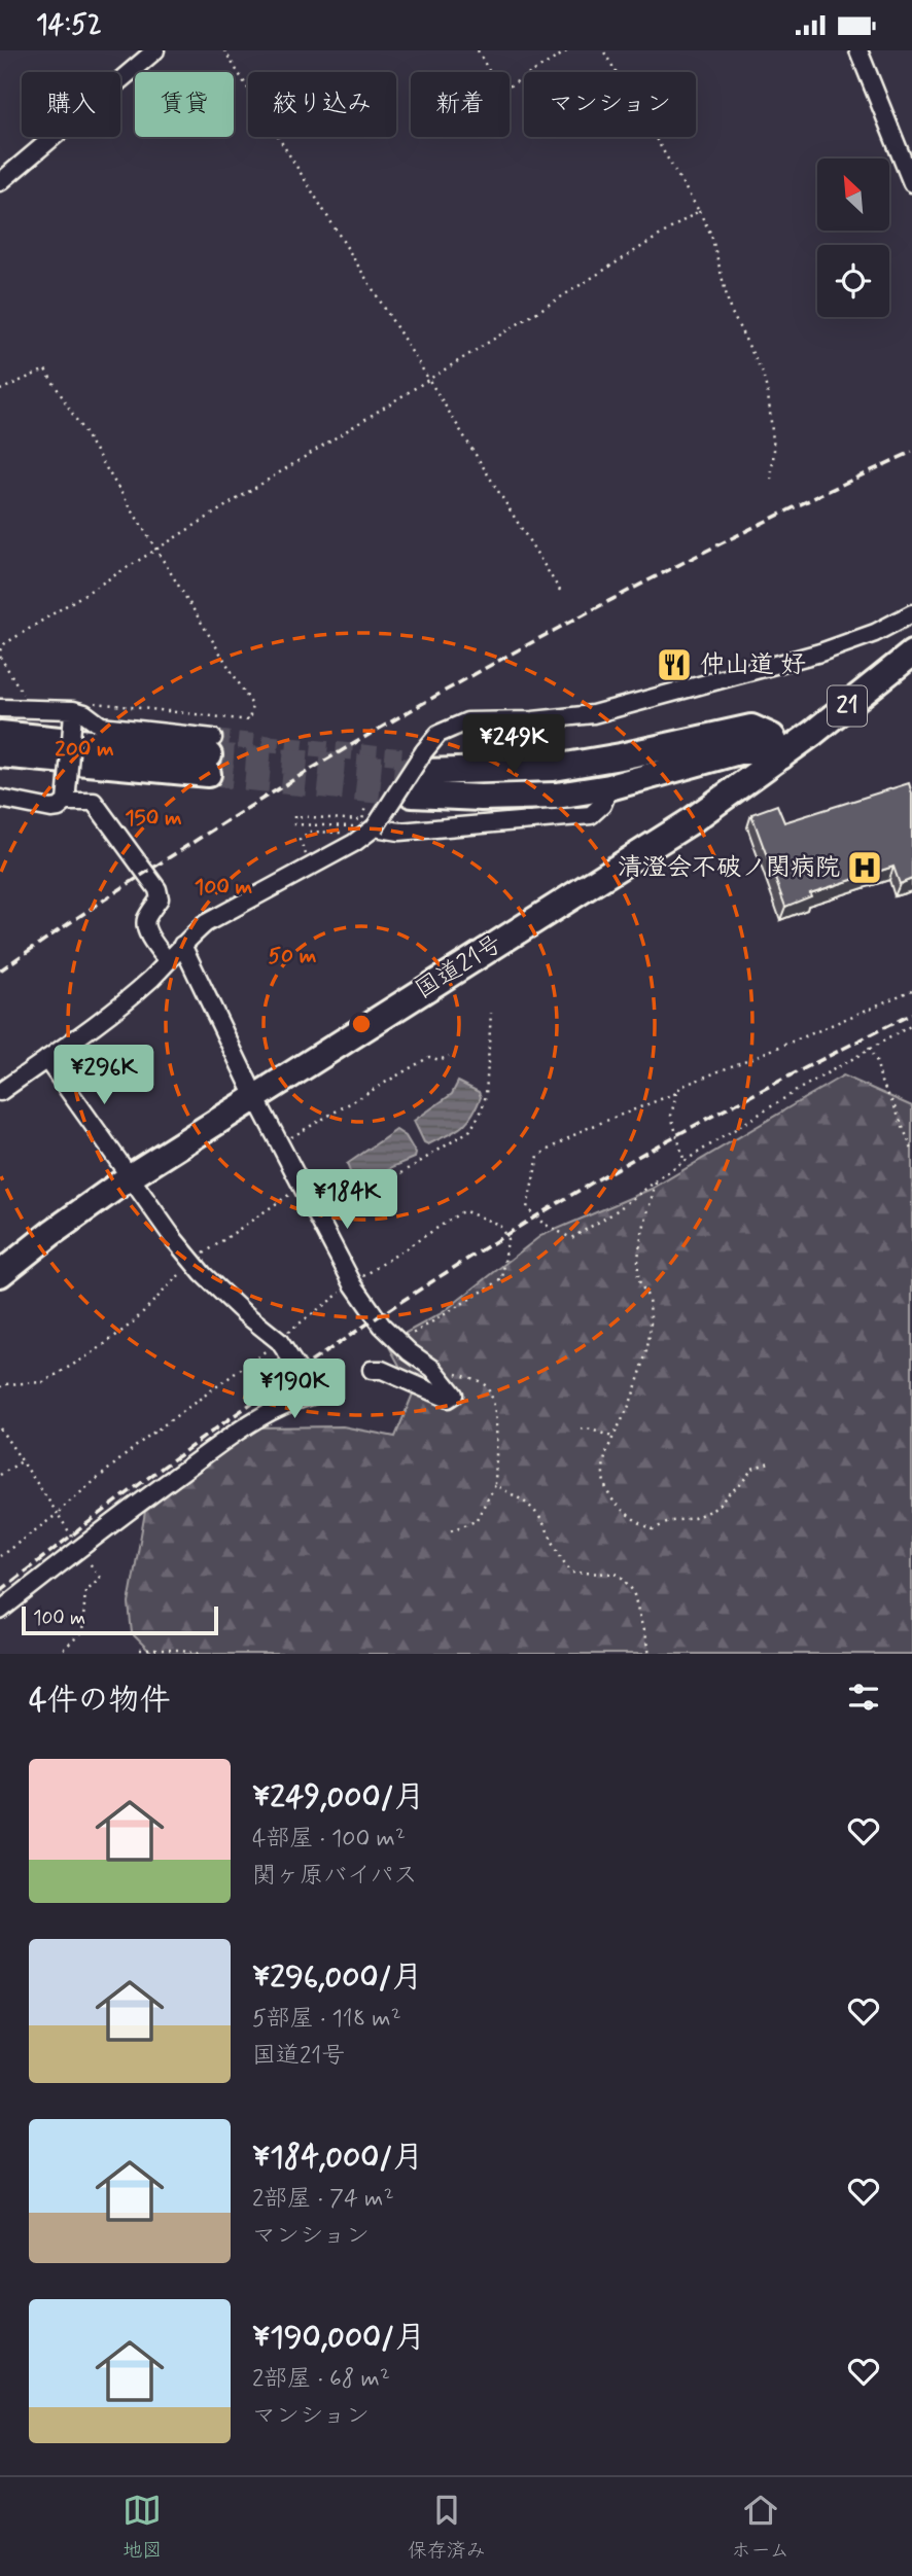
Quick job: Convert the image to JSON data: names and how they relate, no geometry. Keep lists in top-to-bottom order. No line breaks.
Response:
{"streets":{"highway":["21","国道21号"]},"places":{"restaurant":["仲山道 好"],"hospital":["清澄会不破ノ関病院"]},"scale_bar":"100 m","north":"top left","page":{"status":"14:52","chip":["購入","賃貸","絞り込み","新着","マンション"],"price":["¥249K","¥296K","¥184K","¥190K"],"scale":"100 m","heading":"4件の物件","list":[{"name":"¥249,000/月","note":"4部屋 · 100 m² · 関ヶ原バイパス"},{"name":"¥296,000/月","note":"5部屋 · 118 m² · 国道21号"},{"name":"¥184,000/月","note":"2部屋 · 74 m² · マンション"},{"name":"¥190,000/月","note":"2部屋 · 68 m² · マンション"}],"tabs":["地図","保存済み","ホーム"]},"rings":["200 m","150 m","100 m","50 m"]}
